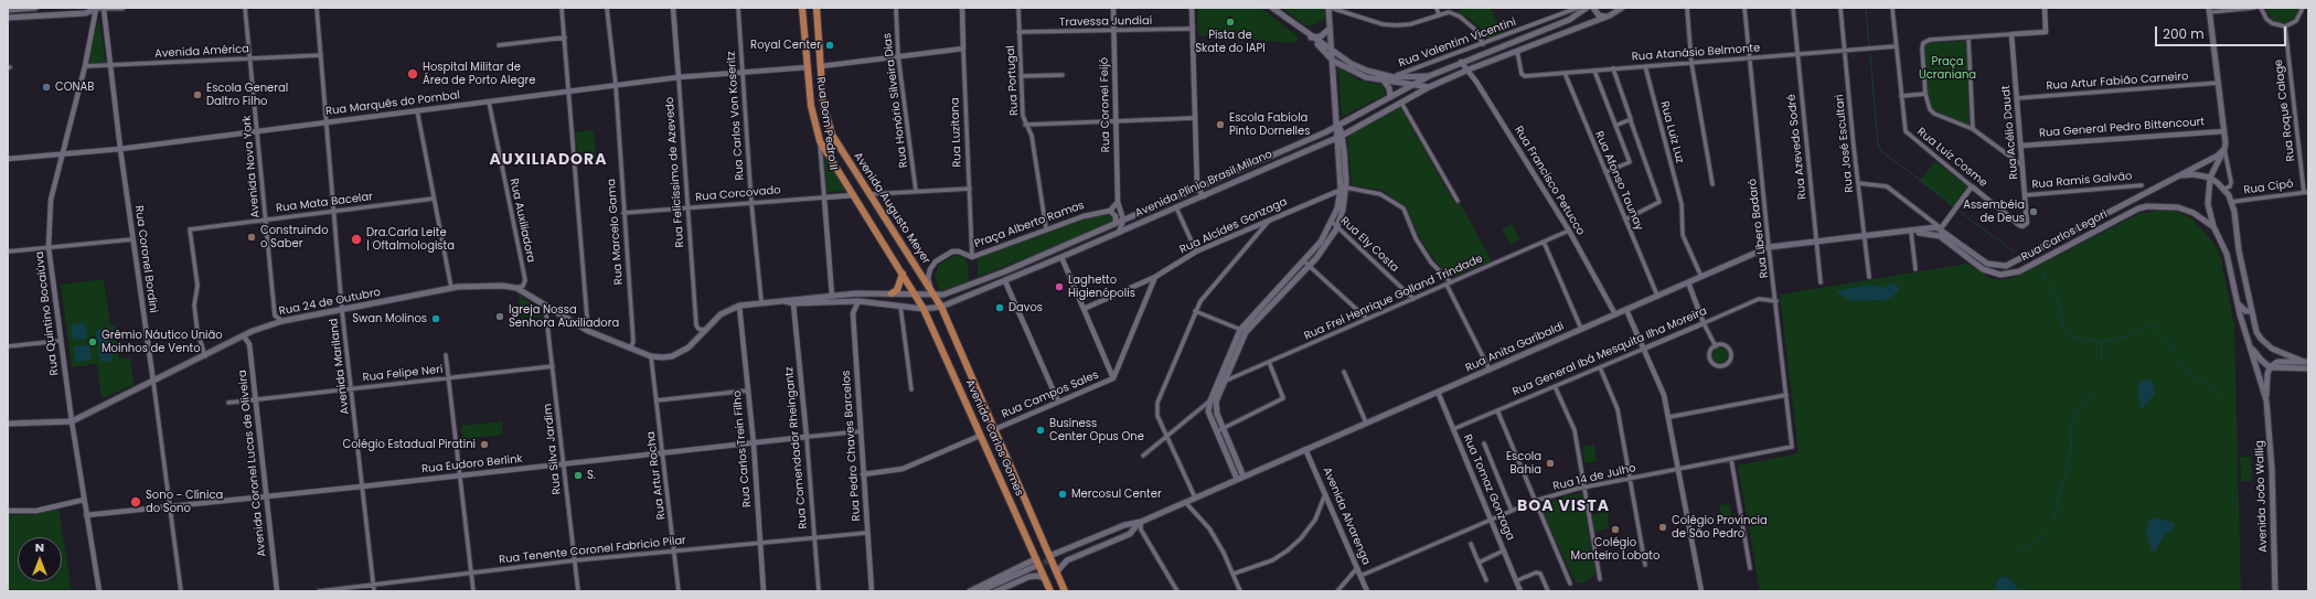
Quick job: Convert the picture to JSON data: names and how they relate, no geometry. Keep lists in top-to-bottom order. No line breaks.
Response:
{"streets":{"main road":["Rua Dom Pedro II","Avenida Plínio Brasil Milano","Avenida Augusto Meyer","Rua Carlos Legori","Rua 24 de Outubro","Rua Anita Garibaldi","Avenida Carlos Gomes","Avenida João Wallig"],"street":["Travessa Jundiaí","Rua Valentim Vicentini","Avenida América","Rua Atanásio Belmonte","Rua Portugal","Rua Artur Fabião Carneiro","Rua Honório Silveira Dias","Rua Marquês do Pombal","Rua Coronel Feijó","Rua Roque Calage","Rua Carlos Von Koseritz","Rua General Pedro Bittencourt","Rua Luzitana","Rua Luiz Luz","Rua Acélio Daudt","Rua José Escultari","Rua Azevedo Sodré","Rua Luiz Cosme","Avenida Nova York","Rua Felicíssimo de Azevedo","Rua Francisco Petucco","Rua Afonso Taunay","Rua Ramis Galvão","Rua Cipó","Rua Corcovado","Rua Mata Bacelar","Rua Auxiliadora","Praça Alberto Ramos","Rua Alcídes Gonzaga","Rua Líbero Badaró","Rua Marcelo Gama","Rua Ely Costa","Rua Coronel Bordini","Rua Frei Henrique Golland Trindade","Rua Quintino Bocaiúva","Rua General Ibá Mesquita Ilha Moreira","Avenida Mariland","Rua Felipe Neri","Rua Campos Sales","Rua Pedro Chaves Barcelos","Rua Comendador Rheingantz","Rua Silva Jardim","Rua Carlos Trein Filho","Avenida Coronel Lucas de Oliveira","Rua Eudoro Berlink","Rua Artur Rocha","Rua 14 de Julho","Rua Tomaz Gonzaga","Avenida Alvarenga","Rua Tenente Coronel Fabricio Pilar"]},"crossings":[["Travessa Jundiaí","Rua Portugal"],["Travessa Jundiaí","Rua Coronel Feijó"],["Avenida América","Avenida Nova York"],["Avenida América","Rua Coronel Bordini"],["Avenida América","Rua Quintino Bocaiúva"],["Avenida América","Avenida Mariland"],["Rua Atanásio Belmonte","Rua Luiz Luz"],["Rua Atanásio Belmonte","Rua José Escultari"],["Rua Atanásio Belmonte","Rua Azevedo Sodré"],["Rua Atanásio Belmonte","Rua Luiz Cosme"],["Rua Atanásio Belmonte","Rua Afonso Taunay"],["Rua Atanásio Belmonte","Avenida Plínio Brasil Milano"],["Rua Atanásio Belmonte","Rua Líbero Badaró"],["Rua Portugal","Praça Alberto Ramos"],["Rua Artur Fabião Carneiro","Rua Acélio Daudt"],["Rua Artur Fabião Carneiro","Avenida João Wallig"],["Rua Marquês do Pombal","Rua Carlos Von Koseritz"],["Rua Marquês do Pombal","Rua Dom Pedro II"],["Rua Marquês do Pombal","Avenida Nova York"],["Rua Marquês do Pombal","Rua Felicíssimo de Azevedo"],["Rua Marquês do Pombal","Rua Auxiliadora"],["Rua Marquês do Pombal","Rua Marcelo Gama"],["Rua Marquês do Pombal","Rua Coronel Bordini"],["Rua Marquês do Pombal","Rua Quintino Bocaiúva"],["Rua Marquês do Pombal","Avenida Mariland"],["Rua Coronel Feijó","Avenida Plínio Brasil Milano"],["Rua Roque Calage","Rua Cipó"],["Rua Carlos Von Koseritz","Avenida Plínio Brasil Milano"],["Rua Carlos Von Koseritz","Rua Corcovado"],["Rua Dom Pedro II","Avenida Plínio Brasil Milano"],["Rua Dom Pedro II","Rua Corcovado"],["Rua Dom Pedro II","Avenida Augusto Meyer"],["Rua General Pedro Bittencourt","Rua Acélio Daudt"],["Rua General Pedro Bittencourt","Avenida João Wallig"],["Rua Luzitana","Praça Alberto Ramos"],["Rua Luiz Luz","Rua Anita Garibaldi"],["Rua Acélio Daudt","Rua Luiz Cosme"],["Rua Acélio Daudt","Rua Ramis Galvão"],["Rua José Escultari","Rua Carlos Legori"],["Rua José Escultari","Rua Anita Garibaldi"],["Rua Azevedo Sodré","Rua Anita Garibaldi"],["Avenida Nova York","Rua Mata Bacelar"],["Avenida Nova York","Rua 24 de Outubro"],["Rua Felicíssimo de Azevedo","Avenida Plínio Brasil Milano"],["Rua Felicíssimo de Azevedo","Rua Corcovado"],["Rua Francisco Petucco","Avenida Plínio Brasil Milano"],["Rua Francisco Petucco","Rua Frei Henrique Golland Trindade"],["Rua Francisco Petucco","Rua Anita Garibaldi"],["Rua Afonso Taunay","Rua Anita Garibaldi"],["Avenida Plínio Brasil Milano","Avenida Augusto Meyer"],["Avenida Plínio Brasil Milano","Rua Auxiliadora"],["Avenida Plínio Brasil Milano","Praça Alberto Ramos"],["Avenida Plínio Brasil Milano","Rua Marcelo Gama"],["Avenida Plínio Brasil Milano","Rua 24 de Outubro"],["Avenida Plínio Brasil Milano","Avenida Carlos Gomes"],["Avenida Plínio Brasil Milano","Rua Pedro Chaves Barcelos"],["Avenida Plínio Brasil Milano","Rua Comendador Rheingantz"],["Avenida Plínio Brasil Milano","Rua Silva Jardim"],["Avenida Plínio Brasil Milano","Rua Carlos Trein Filho"],["Avenida Plínio Brasil Milano","Rua Artur Rocha"],["Rua Corcovado","Rua Marcelo Gama"],["Rua Mata Bacelar","Rua 24 de Outubro"],["Rua Mata Bacelar","Avenida Mariland"],["Avenida Augusto Meyer","Praça Alberto Ramos"],["Avenida Augusto Meyer","Avenida Carlos Gomes"],["Rua Auxiliadora","Rua 24 de Outubro"],["Praça Alberto Ramos","Avenida Carlos Gomes"],["Rua Líbero Badaró","Rua Anita Garibaldi"],["Rua Líbero Badaró","Rua General Ibá Mesquita Ilha Moreira"],["Rua Líbero Badaró","Rua 14 de Julho"],["Rua Carlos Legori","Rua Anita Garibaldi"],["Rua Carlos Legori","Avenida João Wallig"],["Rua Ely Costa","Rua Frei Henrique Golland Trindade"],["Rua Coronel Bordini","Rua 24 de Outubro"],["Rua Coronel Bordini","Rua Eudoro Berlink"],["Rua 24 de Outubro","Rua Quintino Bocaiúva"],["Rua 24 de Outubro","Avenida Mariland"],["Rua 24 de Outubro","Avenida Coronel Lucas de Oliveira"],["Rua Quintino Bocaiúva","Rua Eudoro Berlink"],["Rua Anita Garibaldi","Avenida Carlos Gomes"],["Rua Anita Garibaldi","Rua Tomaz Gonzaga"],["Rua Anita Garibaldi","Avenida Alvarenga"],["Rua General Ibá Mesquita Ilha Moreira","Rua Tomaz Gonzaga"],["Avenida Mariland","Rua Felipe Neri"],["Avenida Mariland","Rua Eudoro Berlink"],["Avenida Mariland","Rua Tenente Coronel Fabricio Pilar"],["Rua Felipe Neri","Rua Silva Jardim"],["Rua Felipe Neri","Avenida Coronel Lucas de Oliveira"],["Rua Campos Sales","Avenida Carlos Gomes"],["Rua Pedro Chaves Barcelos","Rua Eudoro Berlink"],["Rua Pedro Chaves Barcelos","Rua Tenente Coronel Fabricio Pilar"],["Rua Comendador Rheingantz","Rua Eudoro Berlink"],["Rua Comendador Rheingantz","Rua Tenente Coronel Fabricio Pilar"],["Rua Silva Jardim","Rua Eudoro Berlink"],["Rua Silva Jardim","Rua Tenente Coronel Fabricio Pilar"],["Rua Carlos Trein Filho","Rua Eudoro Berlink"],["Rua Carlos Trein Filho","Rua Tenente Coronel Fabricio Pilar"],["Avenida Coronel Lucas de Oliveira","Rua Eudoro Berlink"],["Rua Eudoro Berlink","Rua Artur Rocha"],["Rua Artur Rocha","Rua Tenente Coronel Fabricio Pilar"],["Rua 14 de Julho","Rua Tomaz Gonzaga"],["Rua 14 de Julho","Avenida Alvarenga"]],"districts":["AUXILIADORA","BOA VISTA"],"parks":["Praça Ucraniana"],"places":["Pista de Skate do IAPI","Royal Center","Hospital Militar de Área de Porto Alegre","CONAB","Escola General Daltro Filho","Escola Fabíola Pinto Dornelles","Assembéia de Deus","Construindo o Saber","Dra.Carla Leite | Oftalmologista","Laghetto Higienópolis","Davos","Igreja Nossa Senhora Auxiliadora","Swan Molinos","Grêmio Náutico União Moinhos de Vento","Business Center Opus One","Colégio Estadual Piratini","Escola Bahia","S.","Mercosul Center","Sono - Clínica do Sono","Colégio Província de São Pedro","Colégio Monteiro Lobato"],"scale_bar":"200 m","north":"top"}
